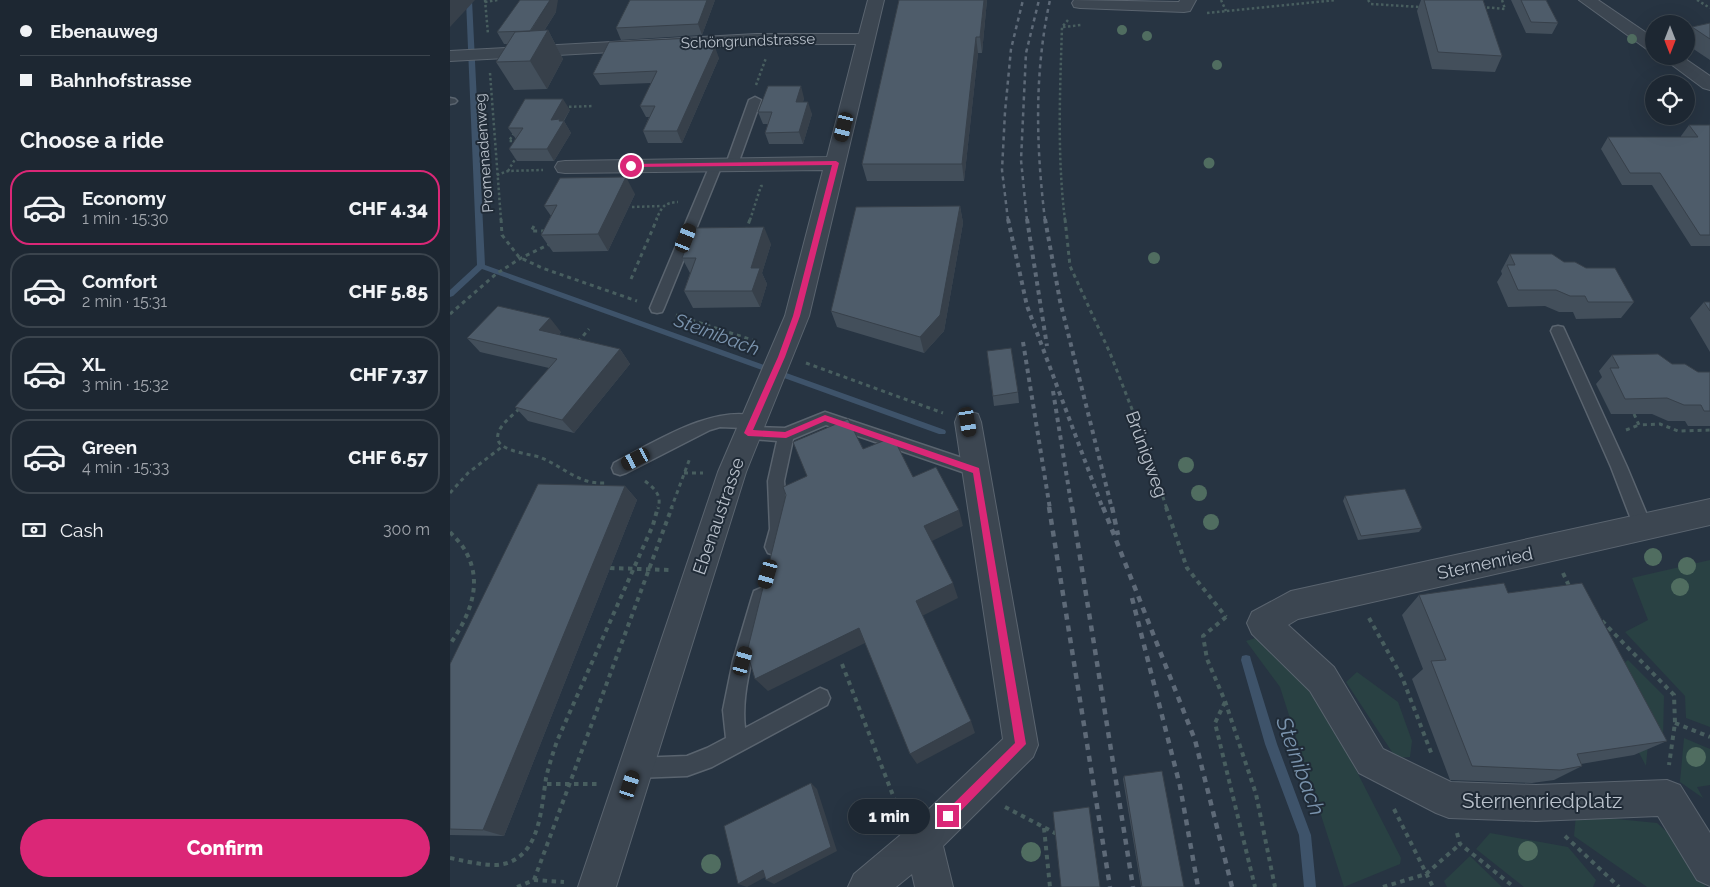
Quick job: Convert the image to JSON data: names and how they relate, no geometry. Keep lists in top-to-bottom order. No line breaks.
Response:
{"streets":{"street":["Schöngrundstrasse","Ebenaustrasse","Sternenried","Sternenriedplatz"],"path":["Promenadenweg","Brünigweg"]},"crossings":[["Schöngrundstrasse","Promenadenweg"],["Schöngrundstrasse","Ebenaustrasse"],["Sternenried","Sternenriedplatz"]],"water":["Steinibach"],"north":"bottom","page":{"banner":["Ebenauweg","Bahnhofstrasse"],"heading":"Choose a ride","list":[{"name":"Economy","note":"1 min · 15:30","value":"CHF 4.34"},{"name":"Comfort","note":"2 min · 15:31","value":"CHF 5.85"},{"name":"XL","note":"3 min · 15:32","value":"CHF 7.37"},{"name":"Green","note":"4 min · 15:33","value":"CHF 6.57"}],"pay":["Cash","300 m"],"bubble":"1 min","buttons":"Confirm"}}
